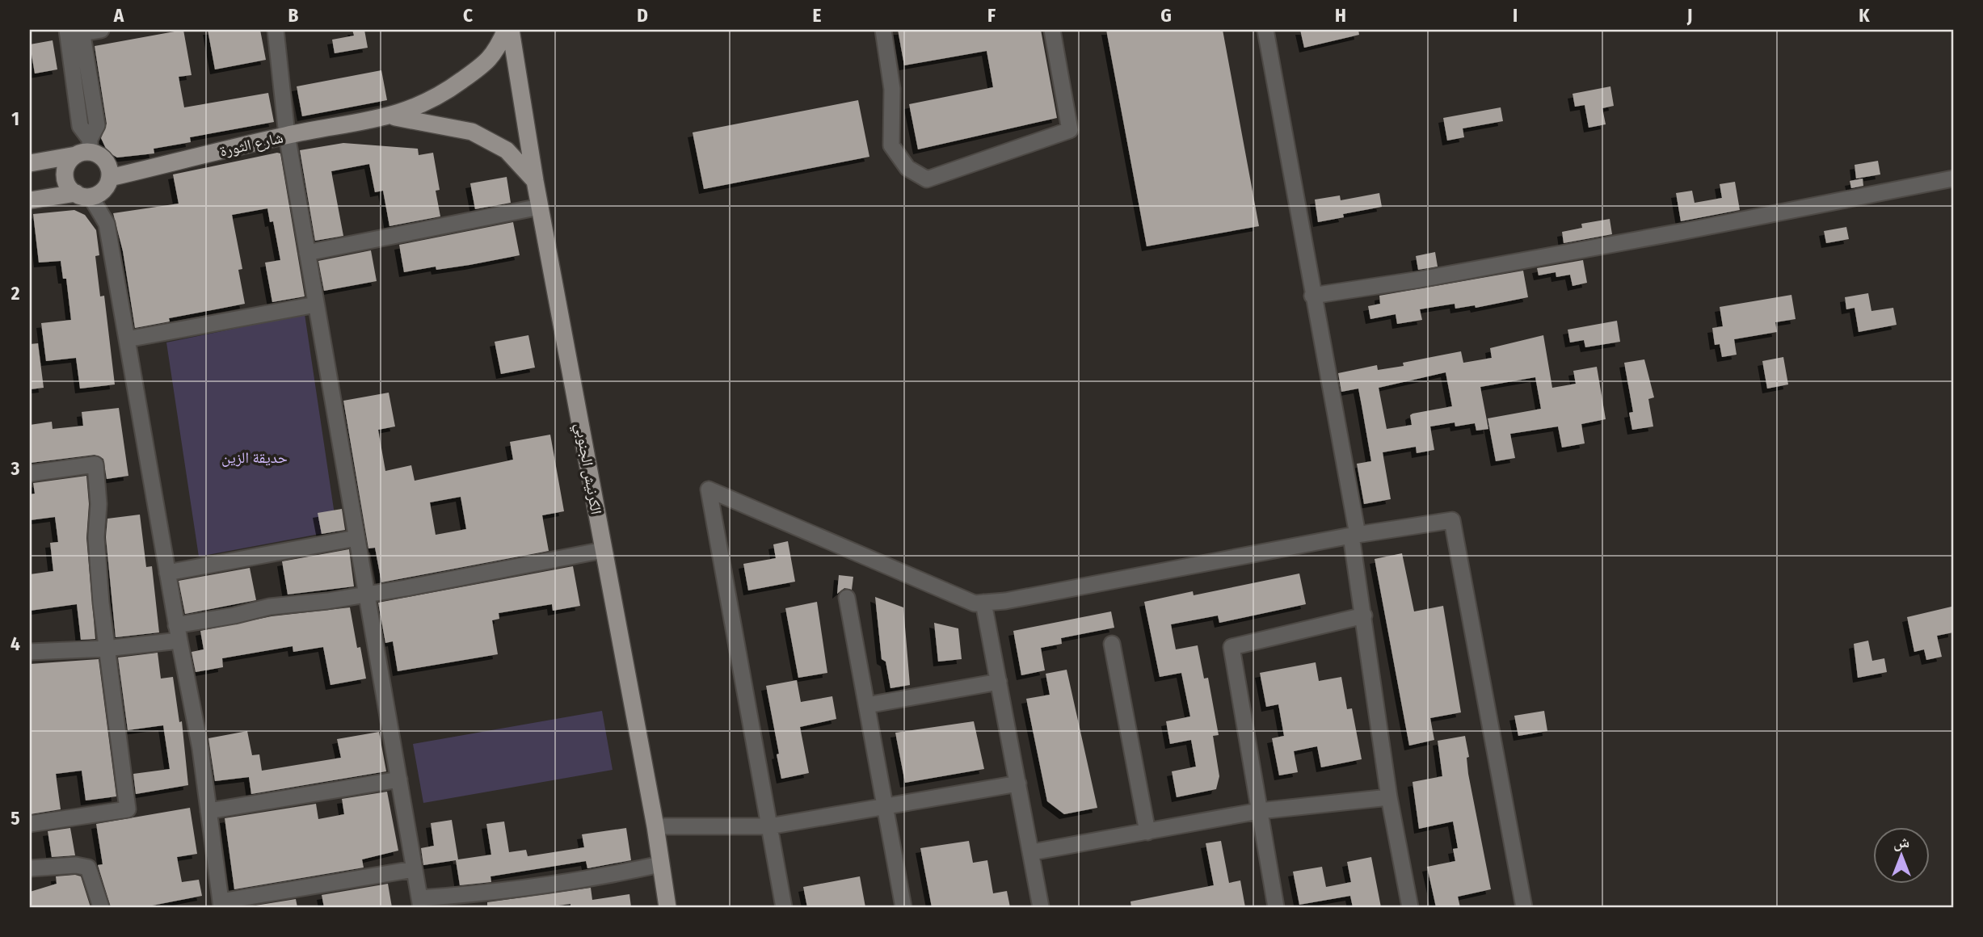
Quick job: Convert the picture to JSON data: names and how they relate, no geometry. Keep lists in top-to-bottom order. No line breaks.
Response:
{"streets":{"main road":["شارع الثورة","الكرنيش الجنوبي"]},"crossings":[["شارع الثورة","الكرنيش الجنوبي"]],"parks":["حديقة الزين"],"north":"top","grid":{"columns":["A","B","C","D","E","F","G","H","I","J","K"],"rows":["1","2","3","4","5"]}}
